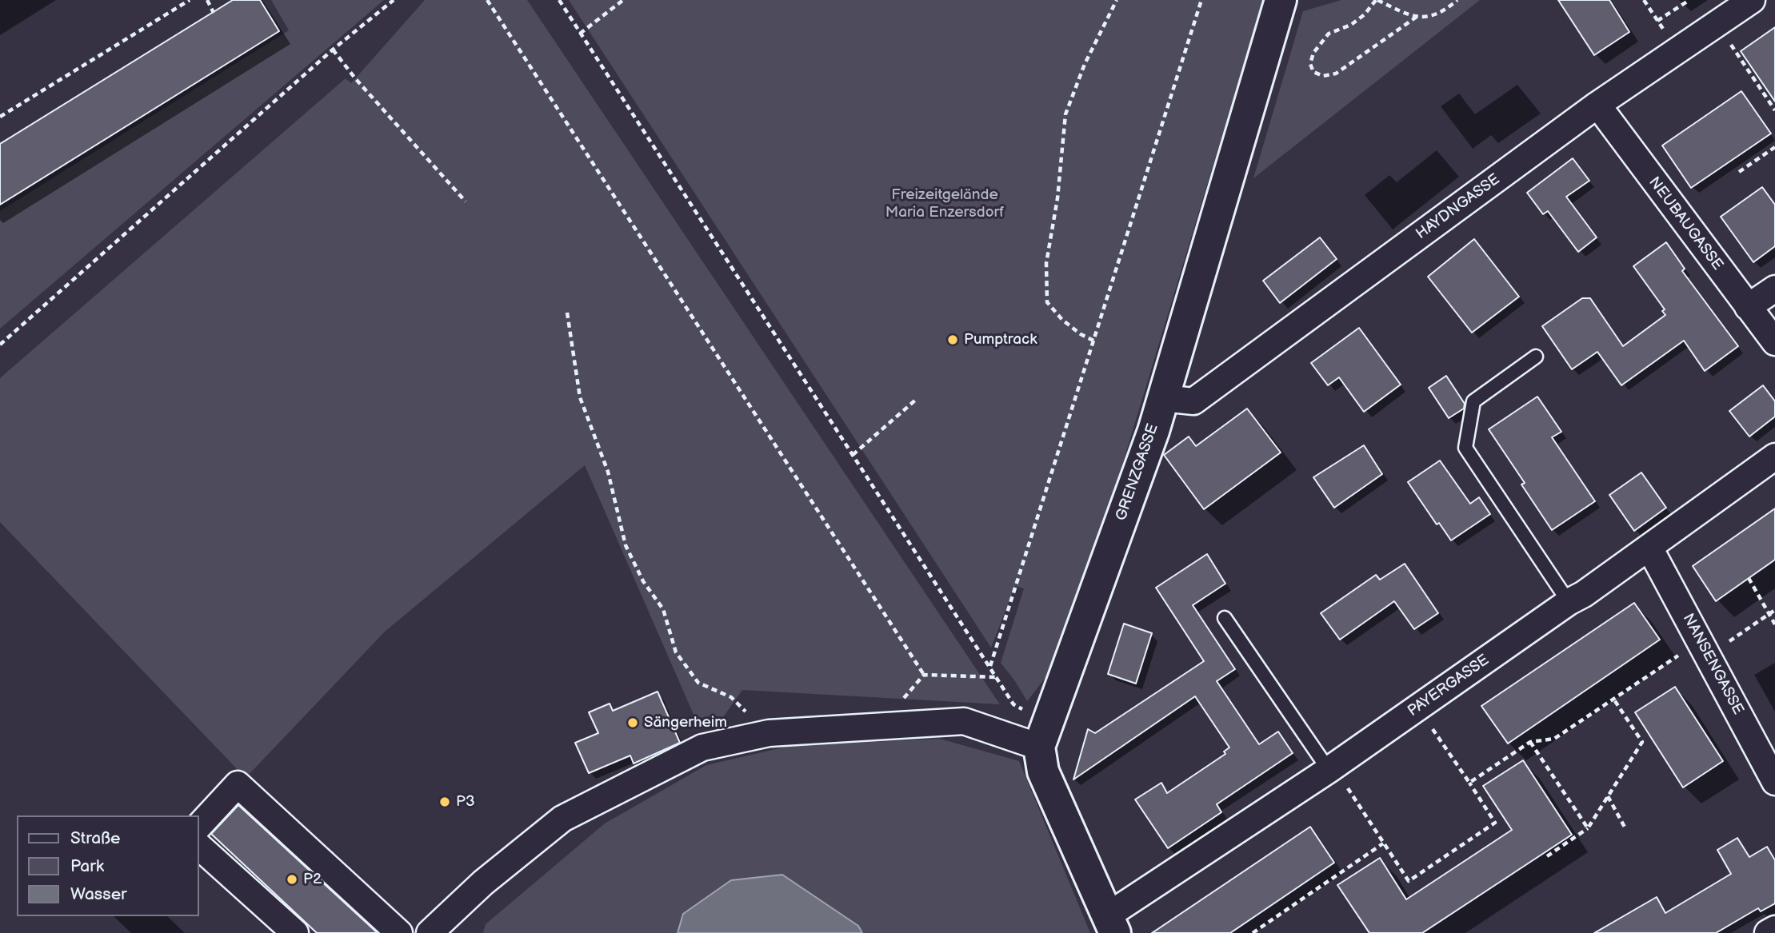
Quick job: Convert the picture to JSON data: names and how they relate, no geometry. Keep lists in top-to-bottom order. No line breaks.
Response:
{"streets":{"street":["HAYDNGASSE","NEUBAUGASSE","GRENZGASSE","NANSENGASSE","PAYERGASSE"]},"crossings":[["HAYDNGASSE","NEUBAUGASSE"],["HAYDNGASSE","GRENZGASSE"],["NANSENGASSE","PAYERGASSE"]],"parks":["Freizeitgelände Maria Enzersdorf"],"places":["Pumptrack","Sängerheim","P3","P2"],"legend":["Straße","Park","Wasser"]}
